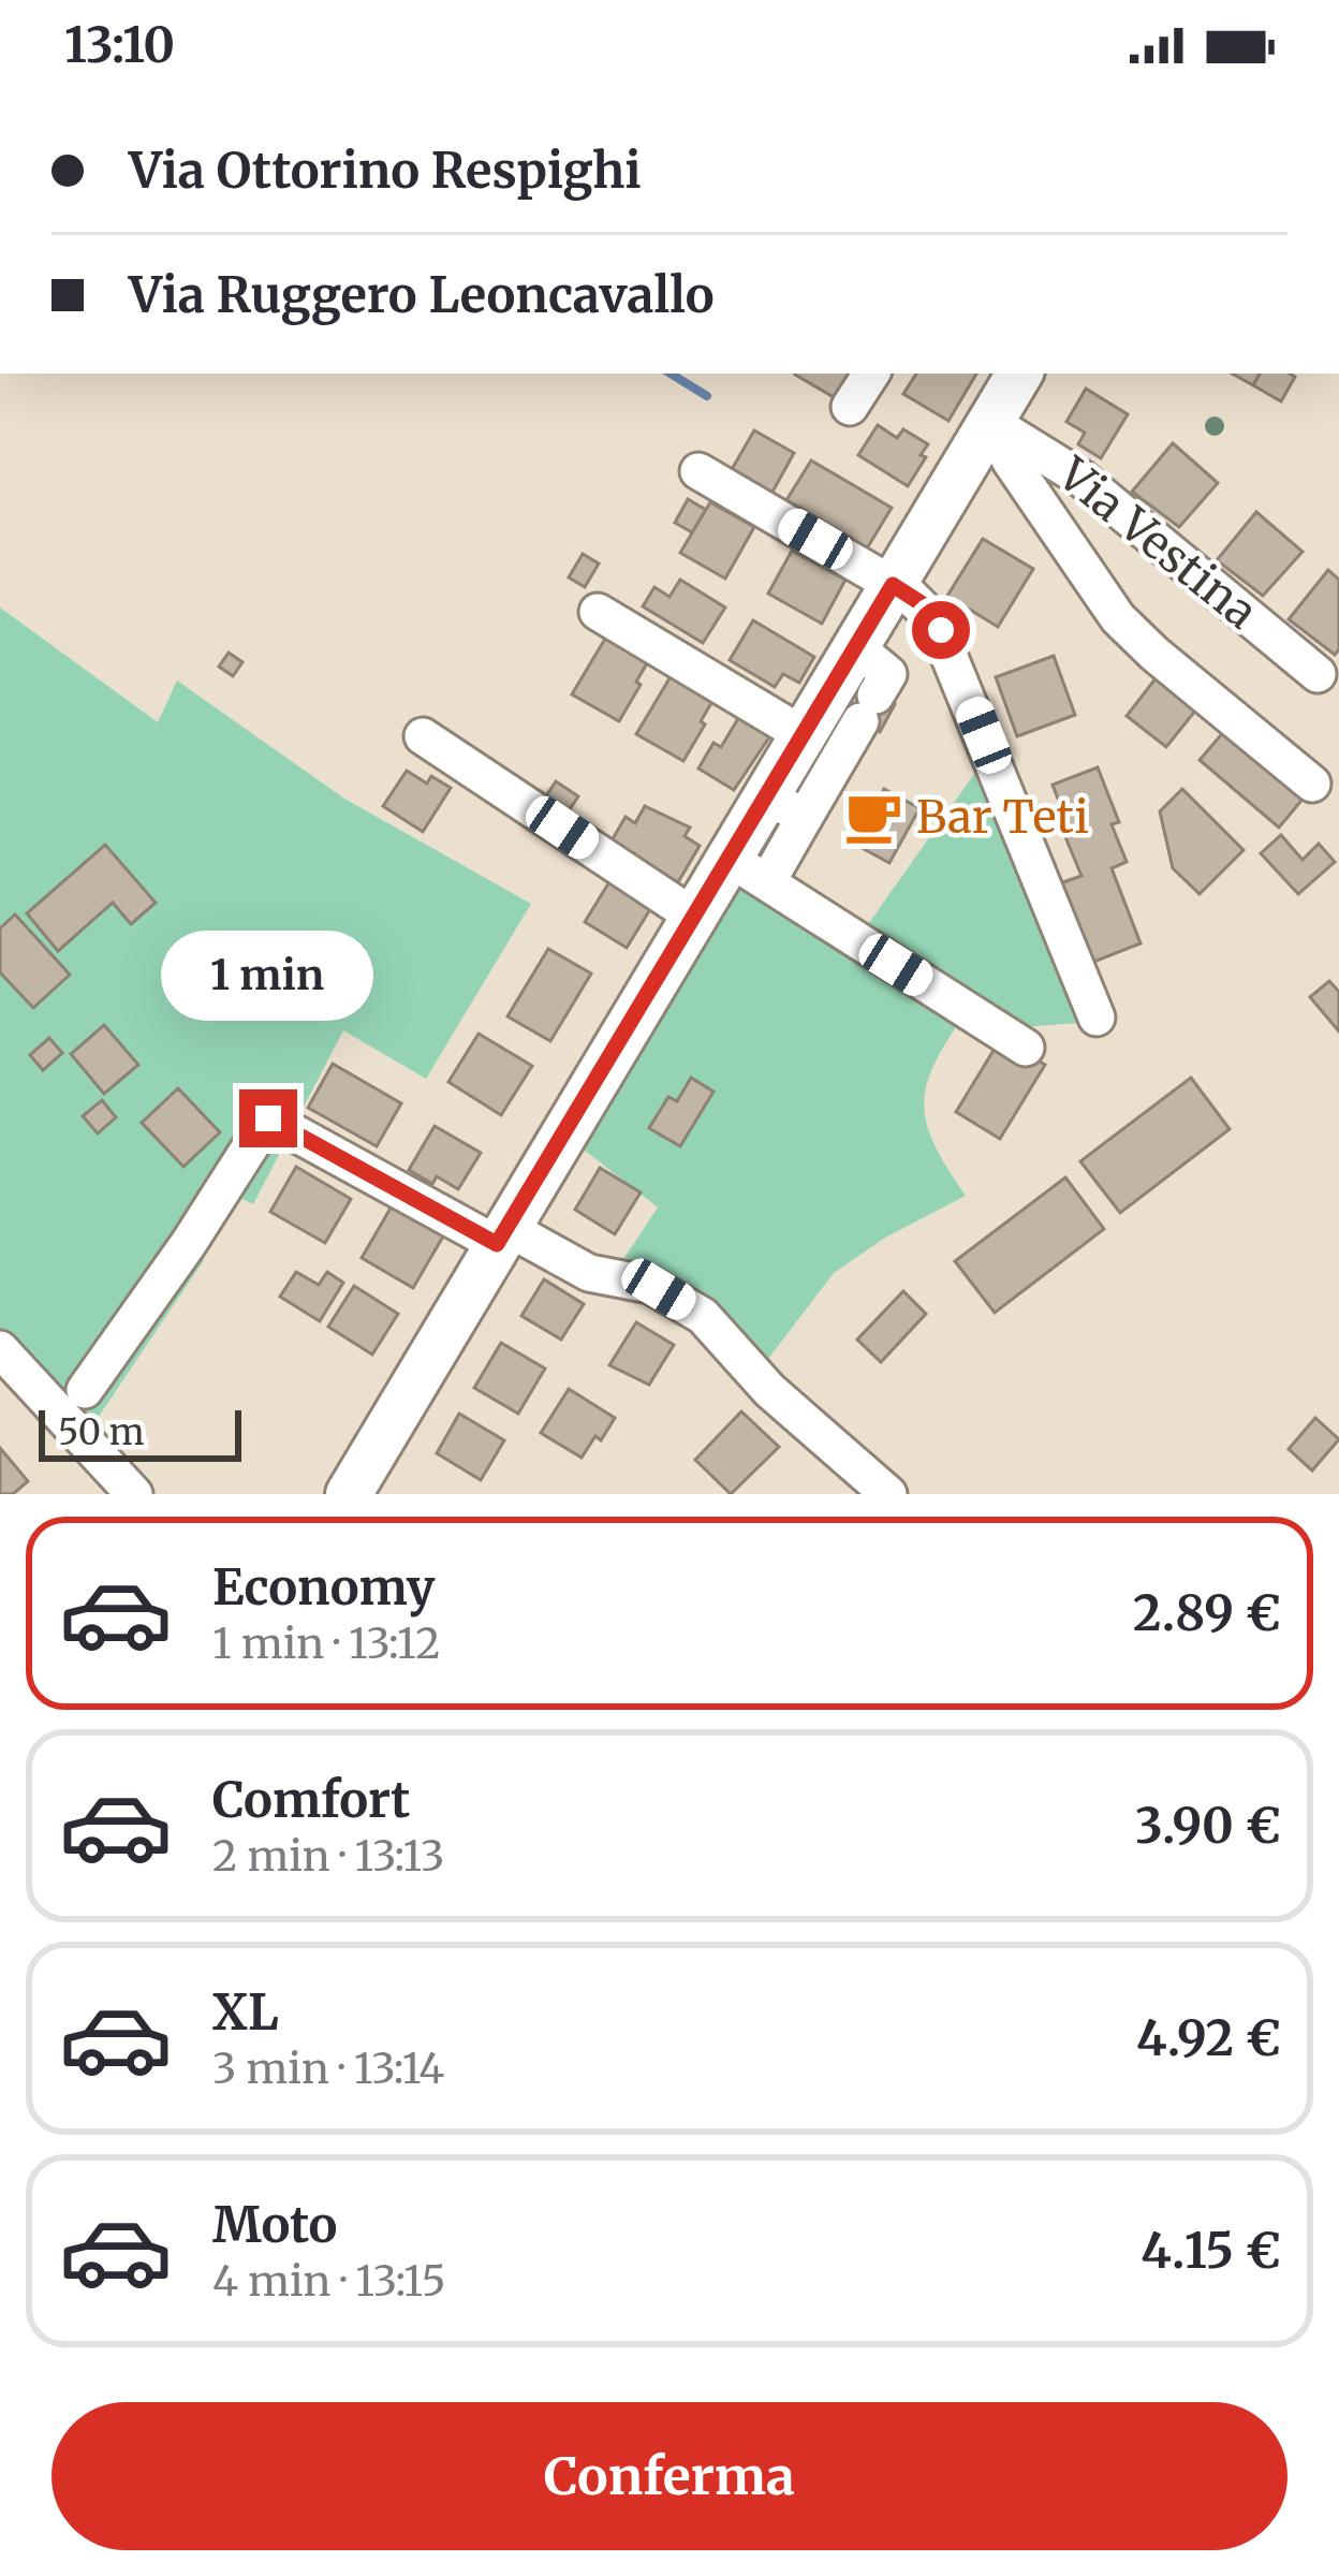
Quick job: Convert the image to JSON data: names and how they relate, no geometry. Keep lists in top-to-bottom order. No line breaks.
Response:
{"streets":{"street":["Via Vestina"]},"places":{"cafe":["Bar Teti"]},"scale_bar":"50 m","page":{"status":"13:10","banner":["Via Ottorino Respighi","Via Ruggero Leoncavallo"],"bubble":"1 min","scale":"50 m","list":[{"name":"Economy","note":"1 min · 13:12","value":"2.89 €"},{"name":"Comfort","note":"2 min · 13:13","value":"3.90 €"},{"name":"XL","note":"3 min · 13:14","value":"4.92 €"},{"name":"Moto","note":"4 min · 13:15","value":"4.15 €"}],"buttons":"Conferma"}}
